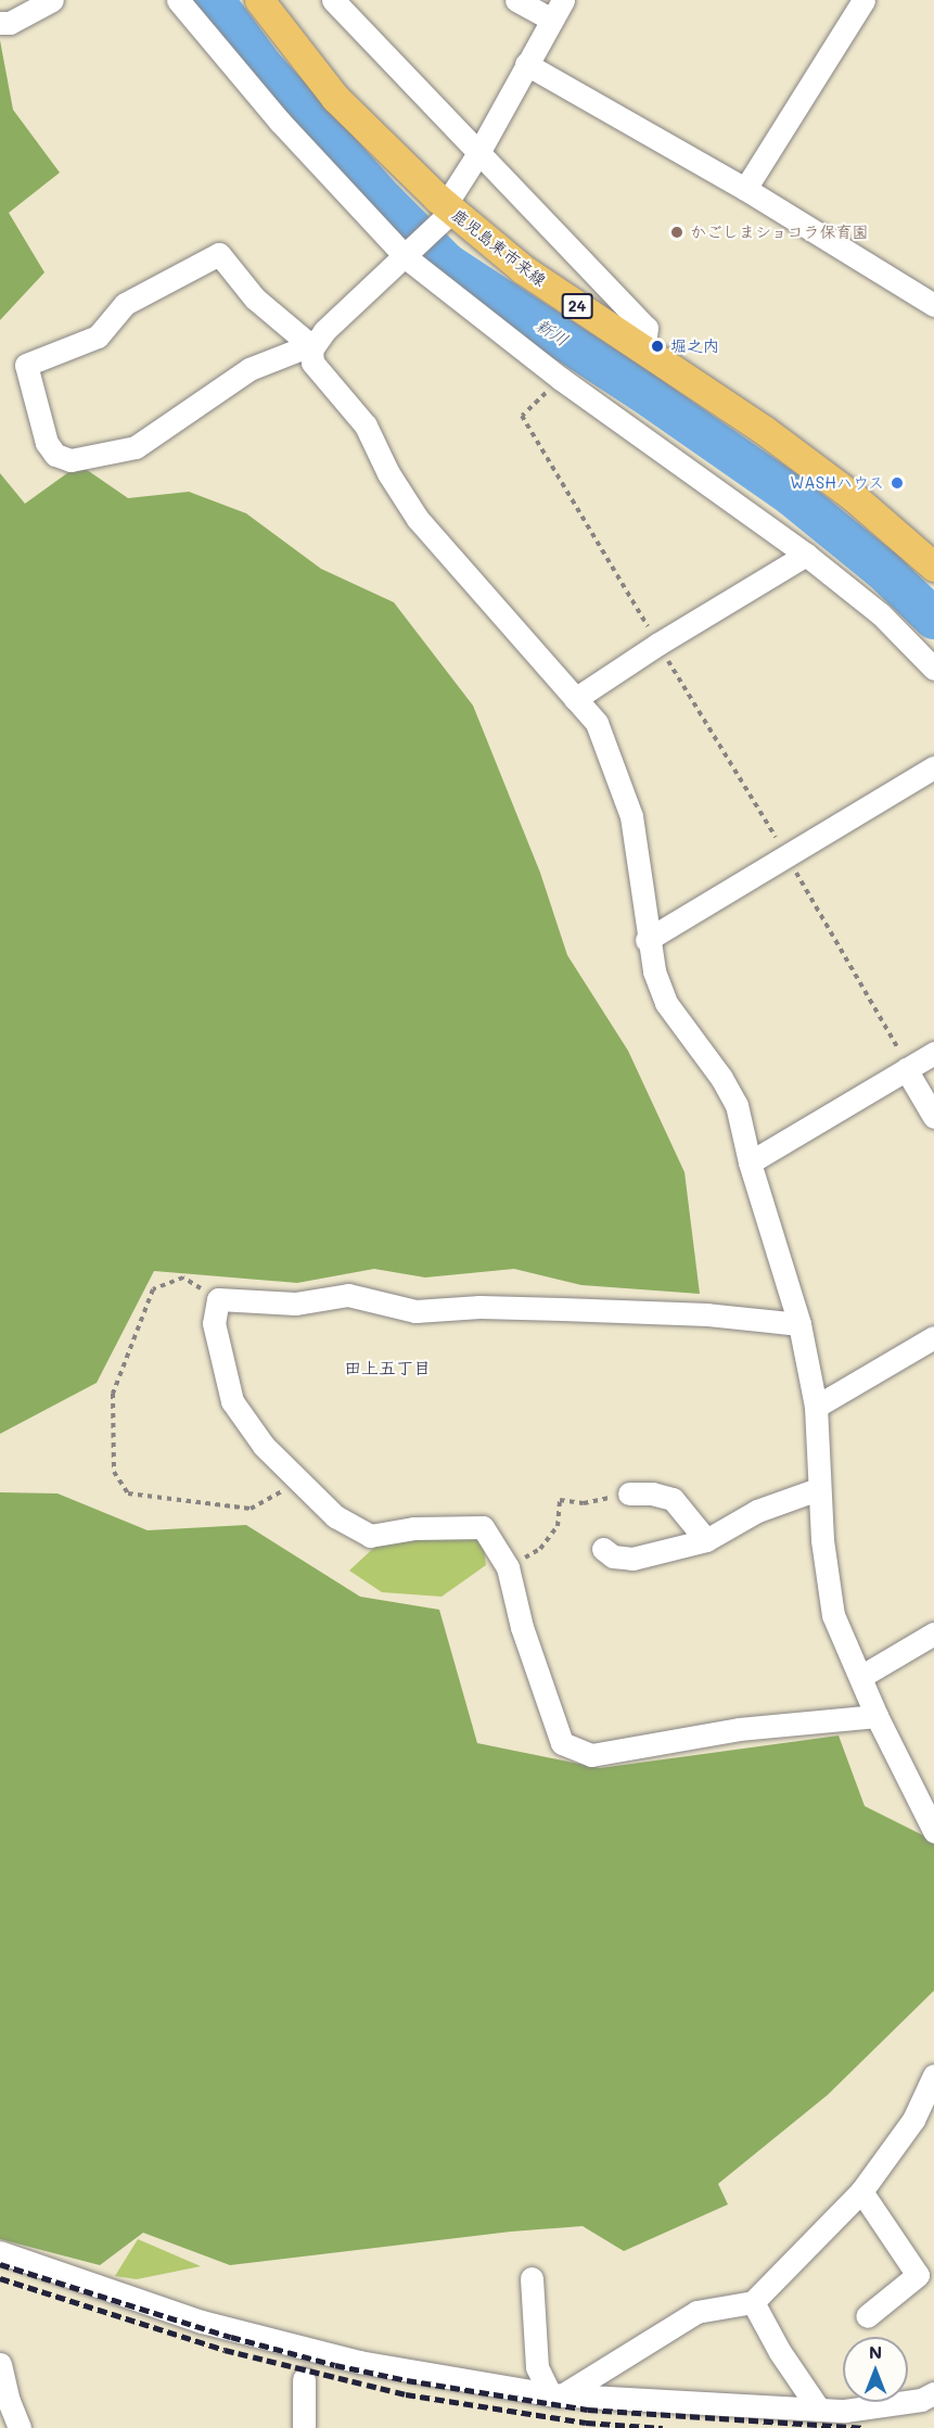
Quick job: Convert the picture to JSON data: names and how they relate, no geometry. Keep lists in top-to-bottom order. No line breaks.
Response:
{"streets":{"main road":["鹿児島東市来線","24"]},"districts":["田上五丁目"],"water":["新川"],"places":["かごしまショコラ保育園","堀之内","WASHハウス"],"north":"top"}
